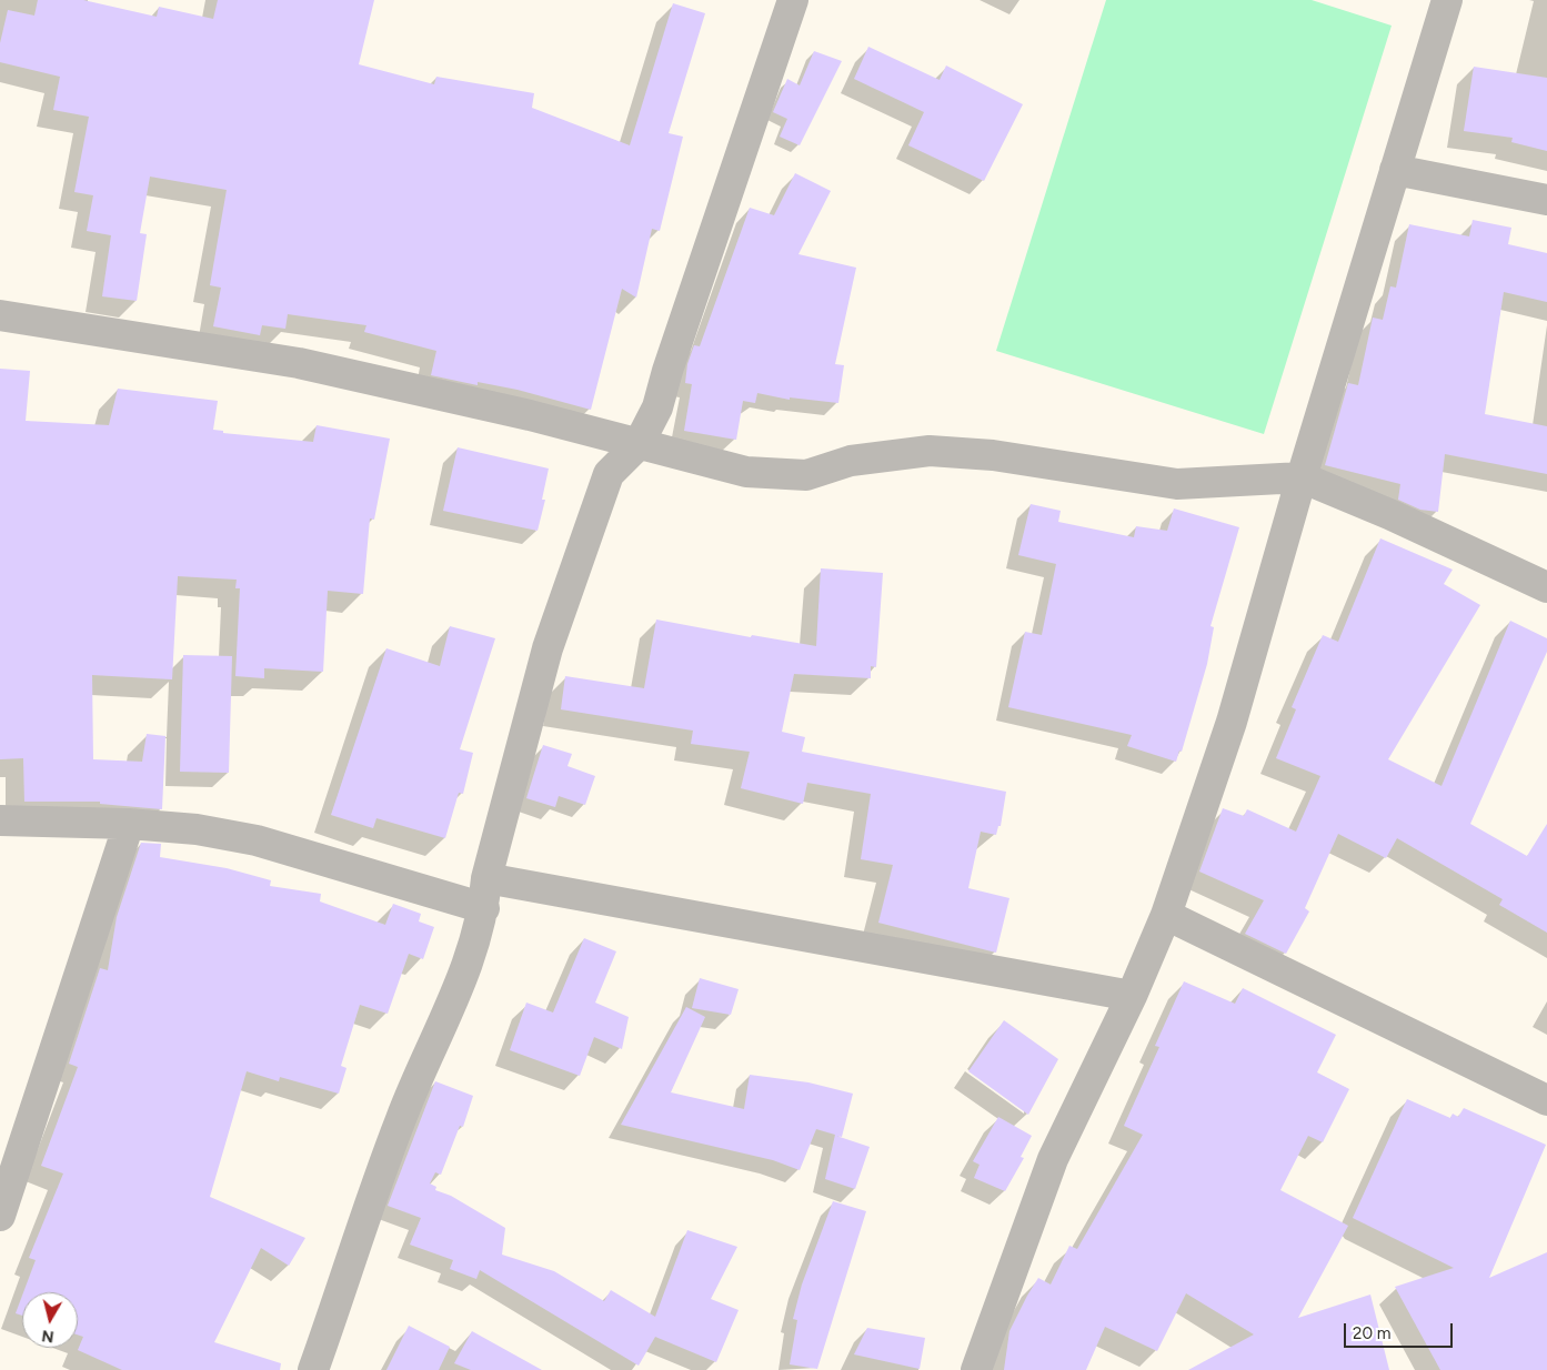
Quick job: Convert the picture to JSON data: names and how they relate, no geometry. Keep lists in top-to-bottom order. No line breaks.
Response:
{"scale_bar":"20 m","north":"bottom"}
